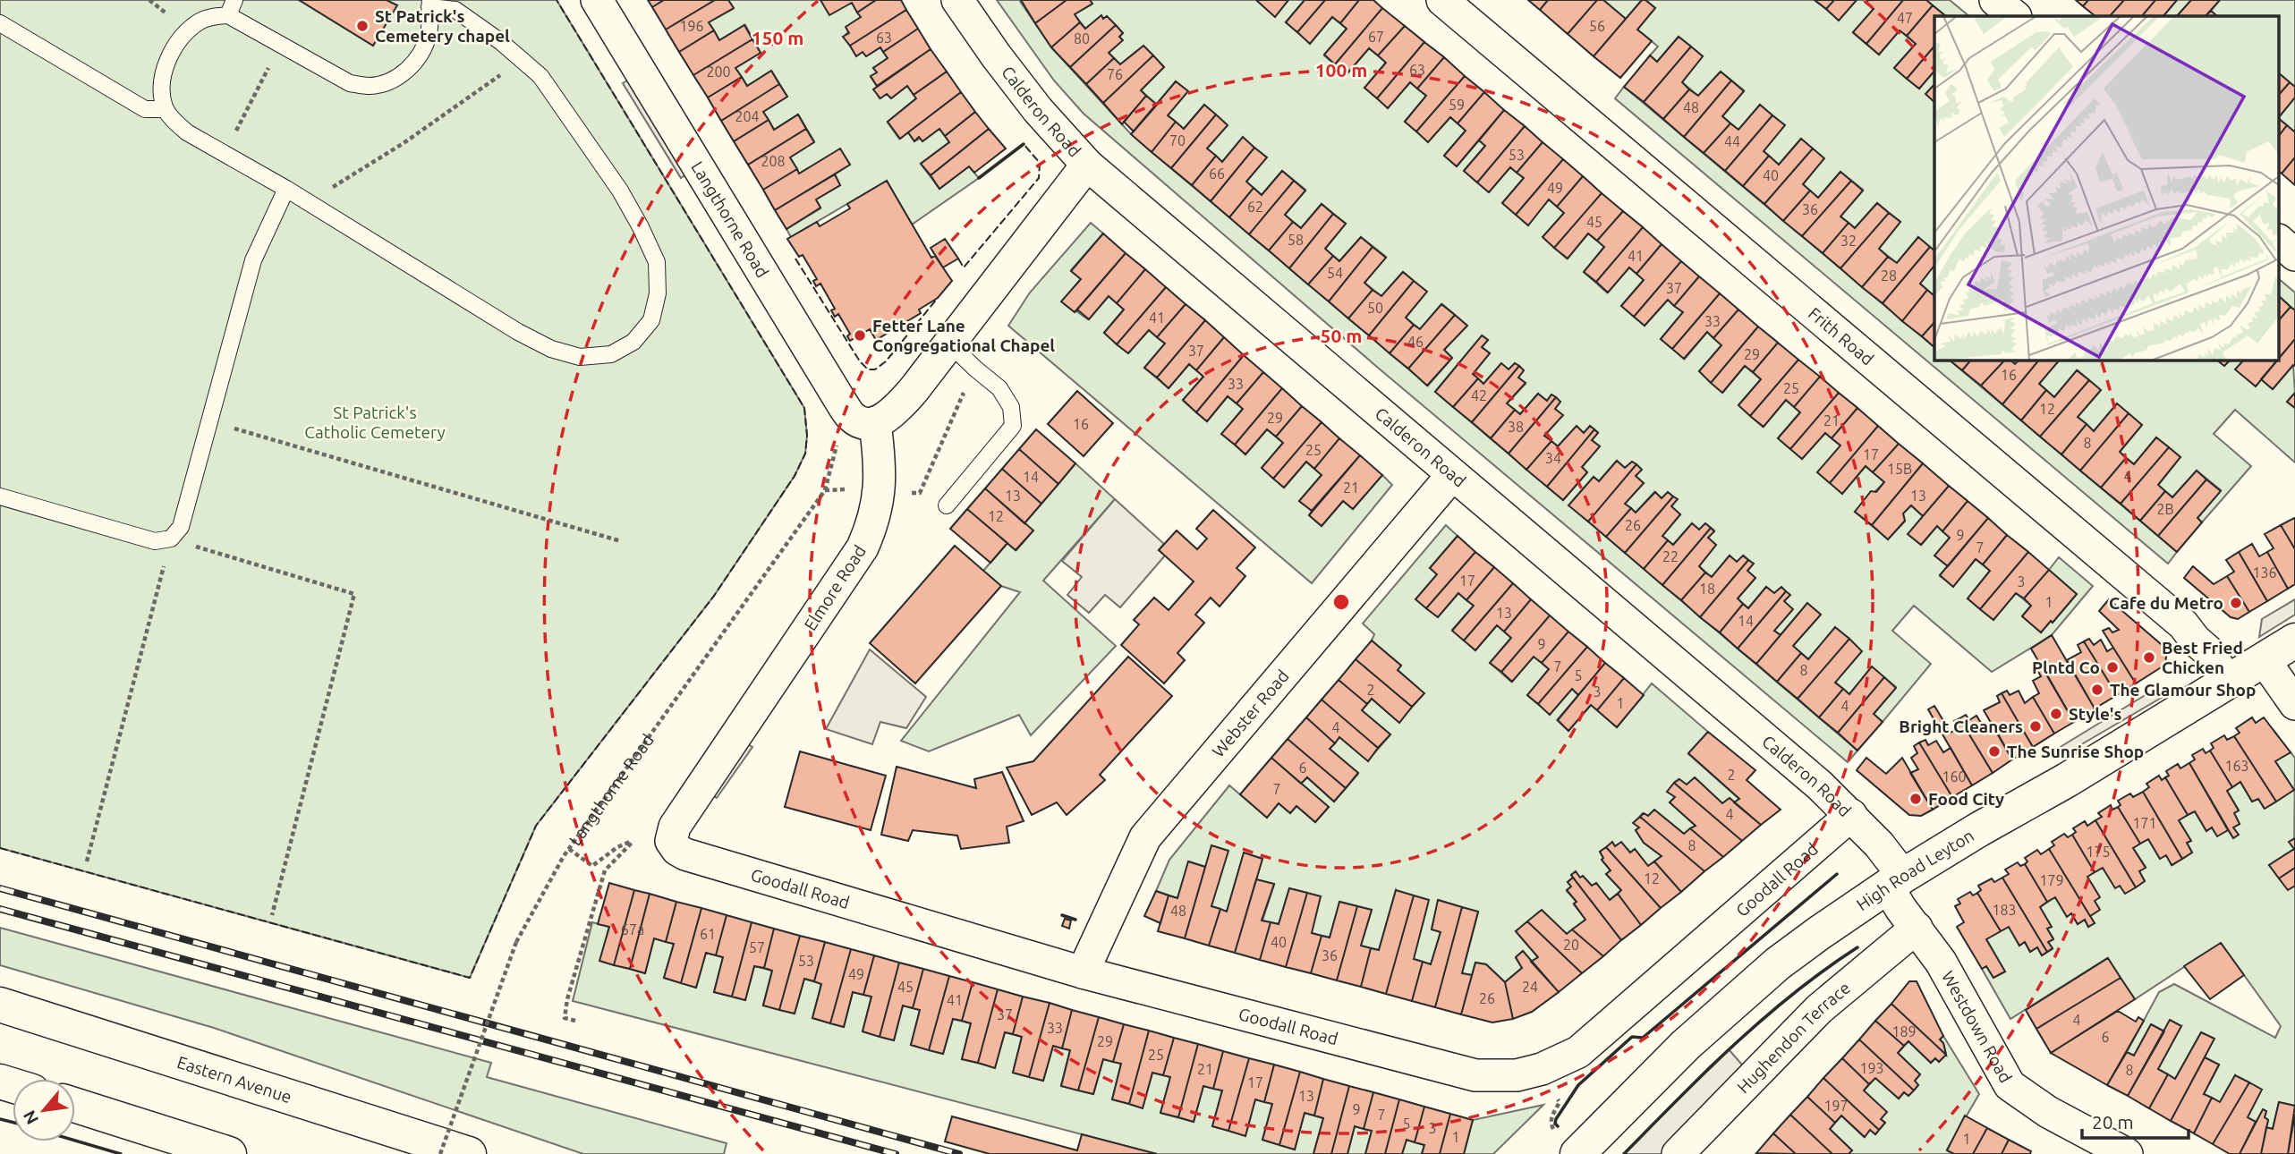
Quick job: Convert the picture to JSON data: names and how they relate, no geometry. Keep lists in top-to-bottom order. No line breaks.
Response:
{"streets":{"main road":["High Road Leyton","Eastern Avenue"],"street":["Calderon Road","Langthorne Road","Frith Road","Elmore Road","Webster Road","Goodall Road","Westdown Road","Hughendon Terrace"]},"crossings":[["Calderon Road","Webster Road"],["Calderon Road","High Road Leyton"],["Calderon Road","Goodall Road"],["Calderon Road","Westdown Road"],["Langthorne Road","Elmore Road"],["Frith Road","High Road Leyton"],["Elmore Road","Goodall Road"],["Webster Road","Goodall Road"],["High Road Leyton","Westdown Road"],["Westdown Road","Hughendon Terrace"]],"parks":["St Patrick's Catholic Cemetery"],"places":["St Patrick's Cemetery chapel","Fetter Lane Congregational Chapel","Cafe du Metro","Best Fried Chicken","Plntd Co","The Glamour Shop","Style's","Bright Cleaners","The Sunrise Shop","Food City"],"house_numbers":["47","196","56","67","63","80","63","200","76","59","48","204","70","44","53","208","66","40","49","62","36","45","58","32","41","54","28","37","50","41","33","46","37","29","16","33","25","42","12","29","21","16","38","8","25","17","34","15B","4","14","21","13","13","2B","12","26","9","7","22","136","17","3","18","1","13","14","9","7","8","5","2","3","1","4","4","163","6","2","160","7","4","171","8","175","12","179","183","48","67a","61","40","20","57","36","53","49","45","24","26","41","37","4","33","189","6","29","25","193","21","8","17","13","197","9","7","5","3","1","1"],"scale_bar":"20 m","north":"bottom left","rings":["150 m","100 m","50 m"]}
